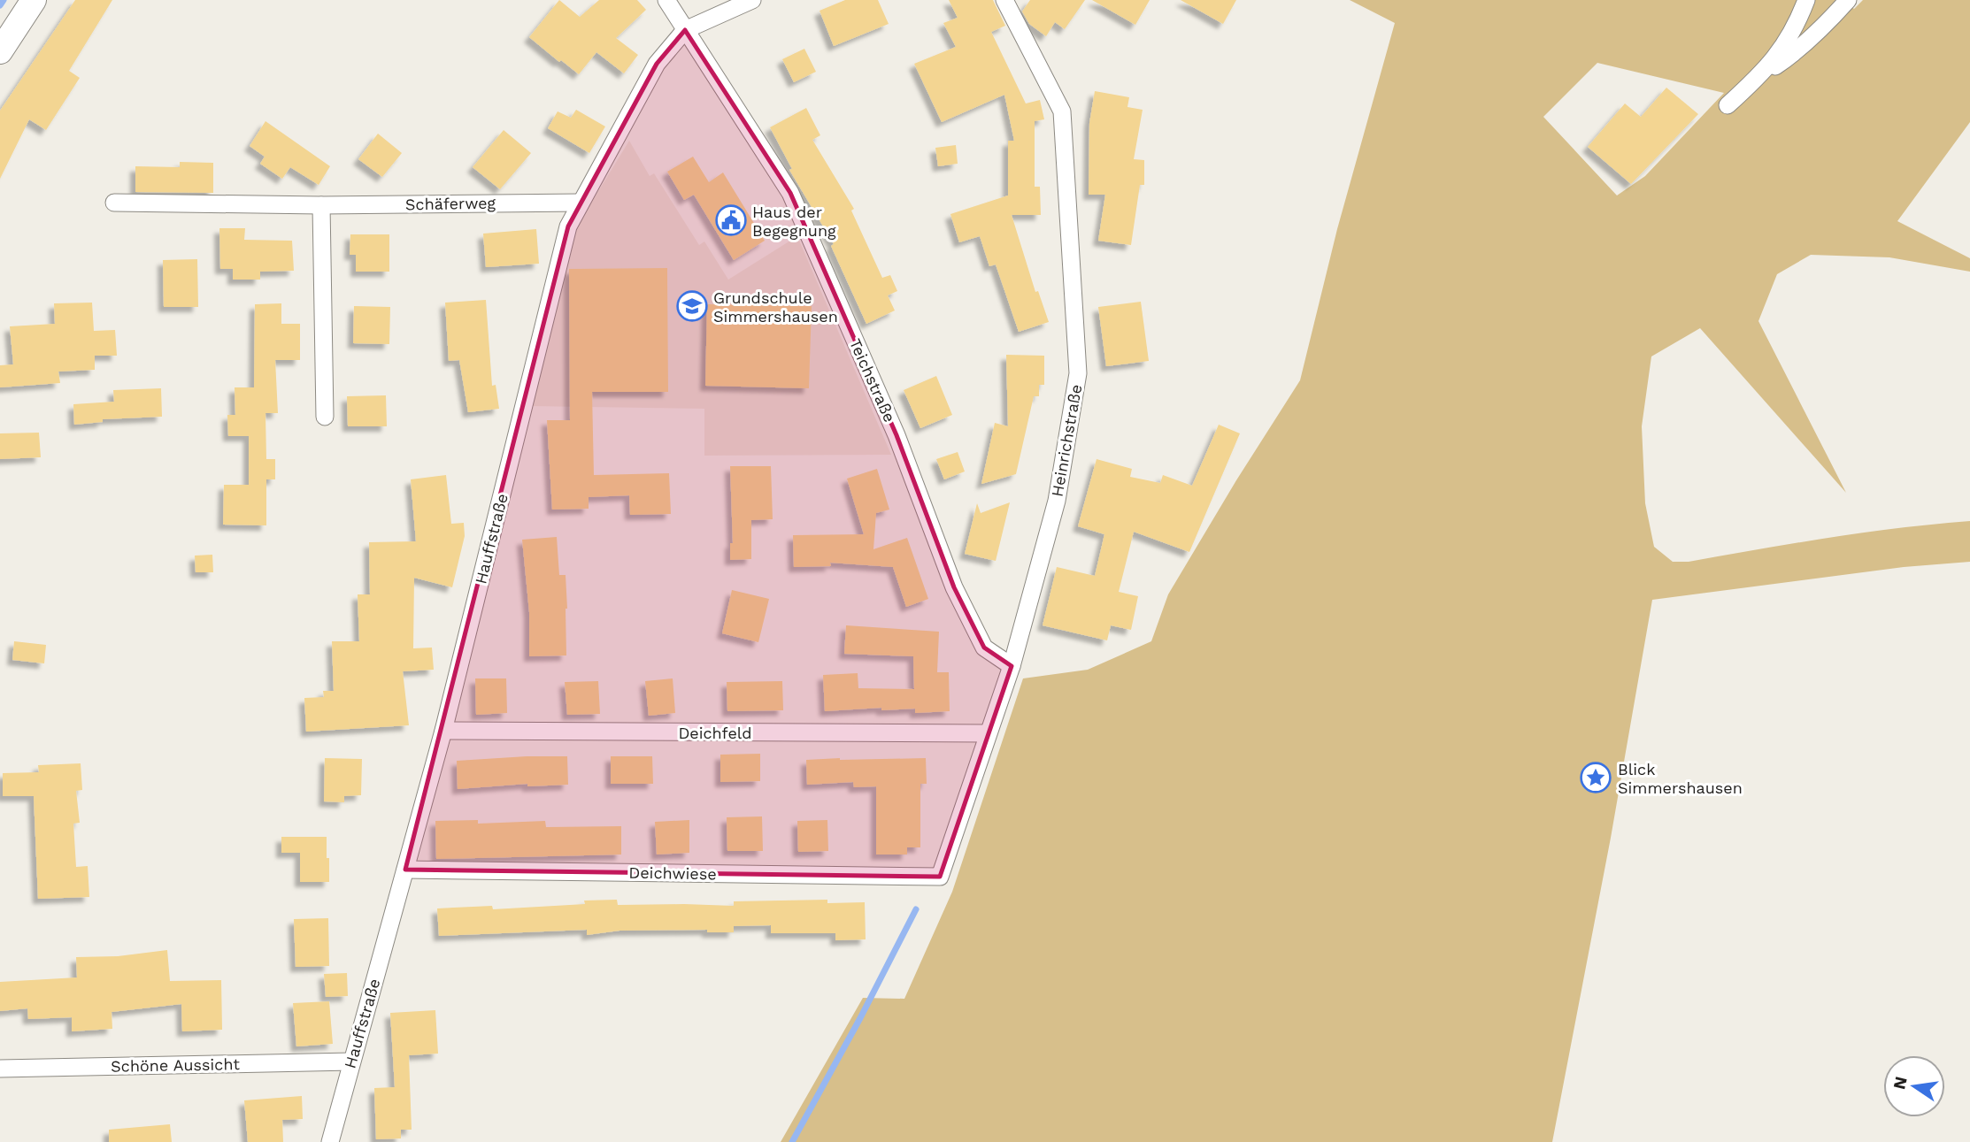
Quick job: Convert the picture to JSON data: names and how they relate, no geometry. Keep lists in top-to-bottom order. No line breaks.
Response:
{"streets":{"street":["Schäferweg","Teichstraße","Heinrichstraße","Hauffstraße","Deichfeld","Deichwiese","Schöne Aussicht"]},"crossings":[["Schäferweg","Hauffstraße"],["Teichstraße","Heinrichstraße"],["Teichstraße","Hauffstraße"],["Heinrichstraße","Deichfeld"],["Heinrichstraße","Deichwiese"],["Hauffstraße","Deichfeld"],["Hauffstraße","Deichwiese"],["Hauffstraße","Schöne Aussicht"]],"places":{"public building":["Haus der Begegnung"],"school or university":["Grundschule Simmershausen"],"place":["Blick Simmershausen"]},"north":"left"}
